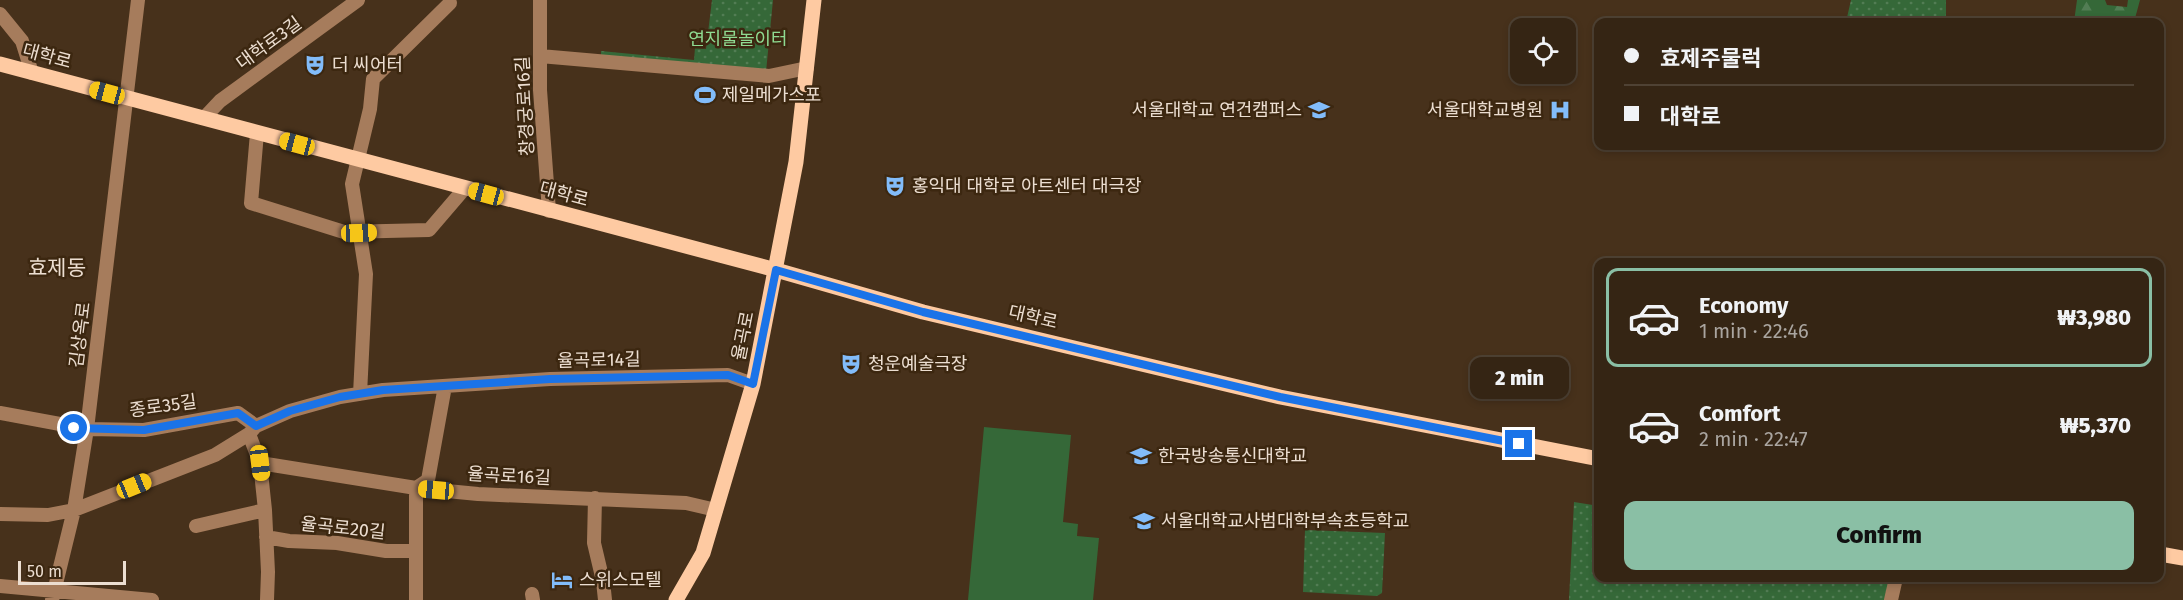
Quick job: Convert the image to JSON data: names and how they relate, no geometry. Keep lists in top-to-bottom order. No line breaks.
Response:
{"streets":{"main road":["대학로","율곡로"],"street":["대학로3길","창경궁로16길","김상옥로","율곡로14길","종로35길","율곡로16길","율곡로20길"]},"crossings":[["대학로3길","대학로"],["대학로","창경궁로16길"],["대학로","김상옥로"],["대학로","율곡로"],["김상옥로","율곡로14길"],["김상옥로","종로35길"],["율곡로","율곡로14길"],["율곡로","율곡로16길"],["율곡로14길","종로35길"]],"districts":["효제동"],"parks":["연지물놀이터"],"places":{"theatre":["더 씨어터","홍익대 대학로 아트센터 대극장","청운예술극장"],"sports":["제일메가스포"],"school or university":["서울대학교 연건캠퍼스","한국방송통신대학교","서울대학교사범대학부속초등학교"],"hospital":["서울대학교병원"],"hotel":["스위스모텔"]},"scale_bar":"50 m","page":{"banner":["효제주물럭","대학로"],"list":[{"name":"Economy","note":"1 min · 22:46","value":"₩3,980"},{"name":"Comfort","note":"2 min · 22:47","value":"₩5,370"}],"bubble":"2 min","buttons":"Confirm","scale":"50 m"}}
